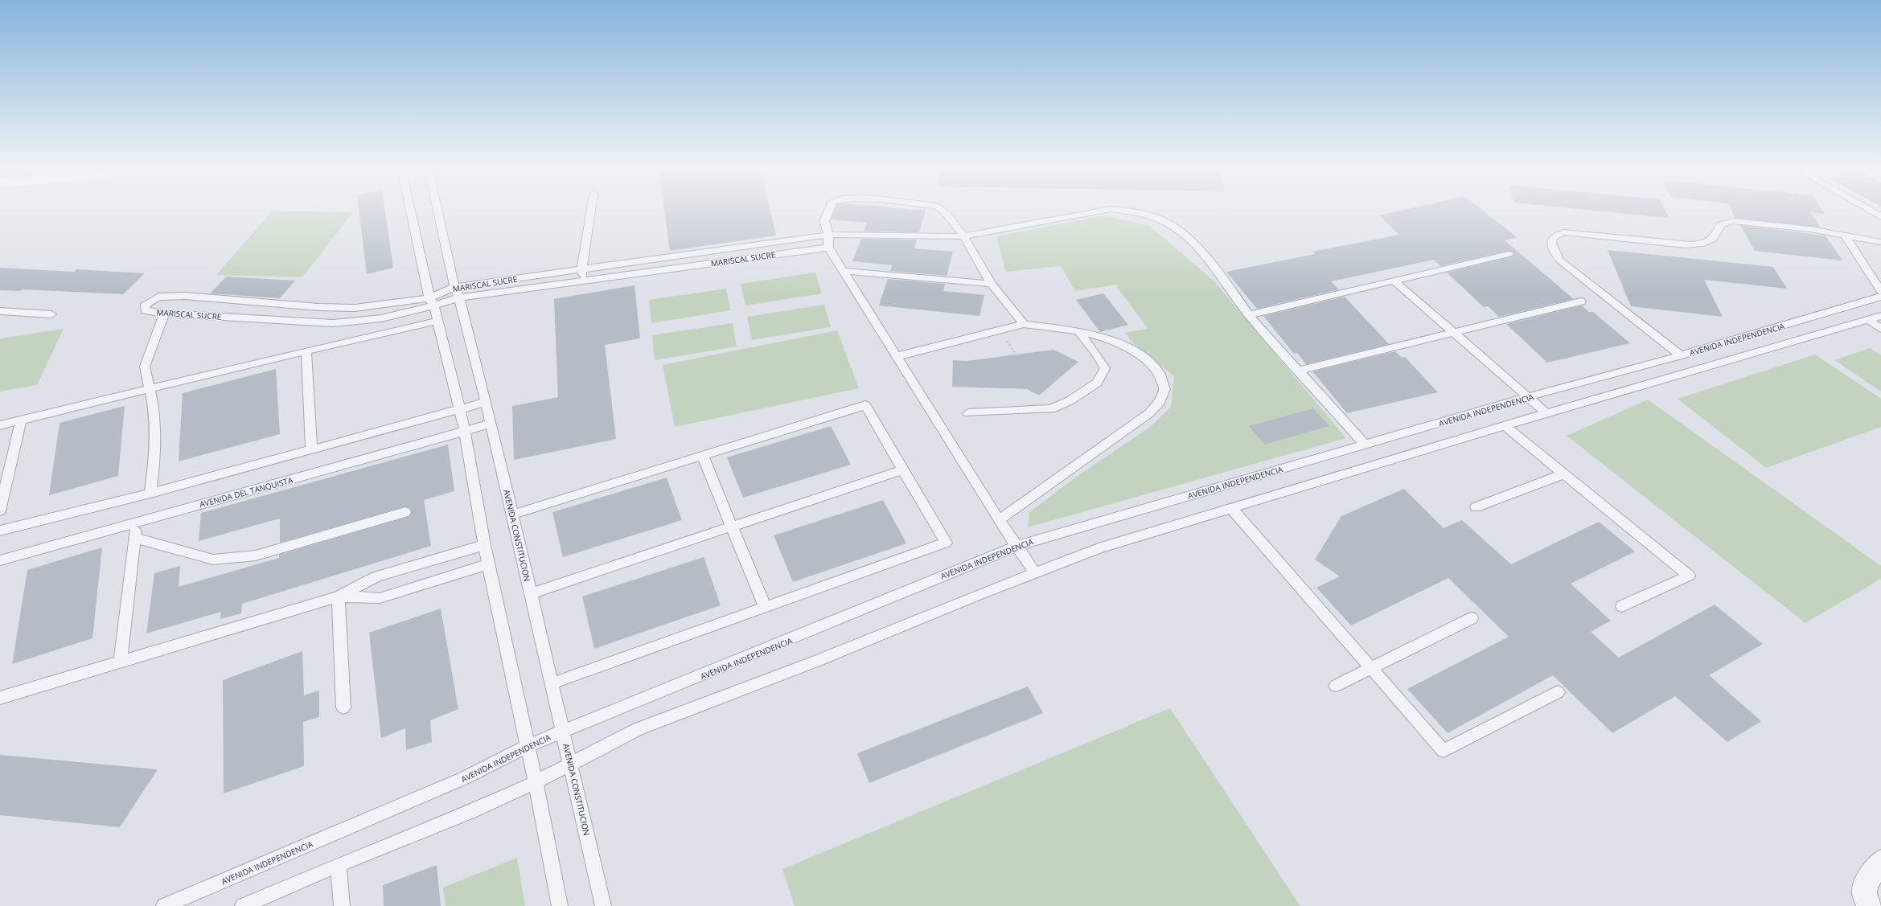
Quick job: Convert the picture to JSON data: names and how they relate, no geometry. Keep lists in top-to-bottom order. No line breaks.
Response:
{"streets":{"lane":["MARISCAL SUCRE","AVENIDA INDEPENDENCIA","AVENIDA DEL TANQUISTA","AVENIDA CONSTITUCION"]},"crossings":[["MARISCAL SUCRE","AVENIDA INDEPENDENCIA"],["MARISCAL SUCRE","AVENIDA CONSTITUCION"],["AVENIDA INDEPENDENCIA","AVENIDA CONSTITUCION"],["AVENIDA DEL TANQUISTA","AVENIDA CONSTITUCION"]]}
